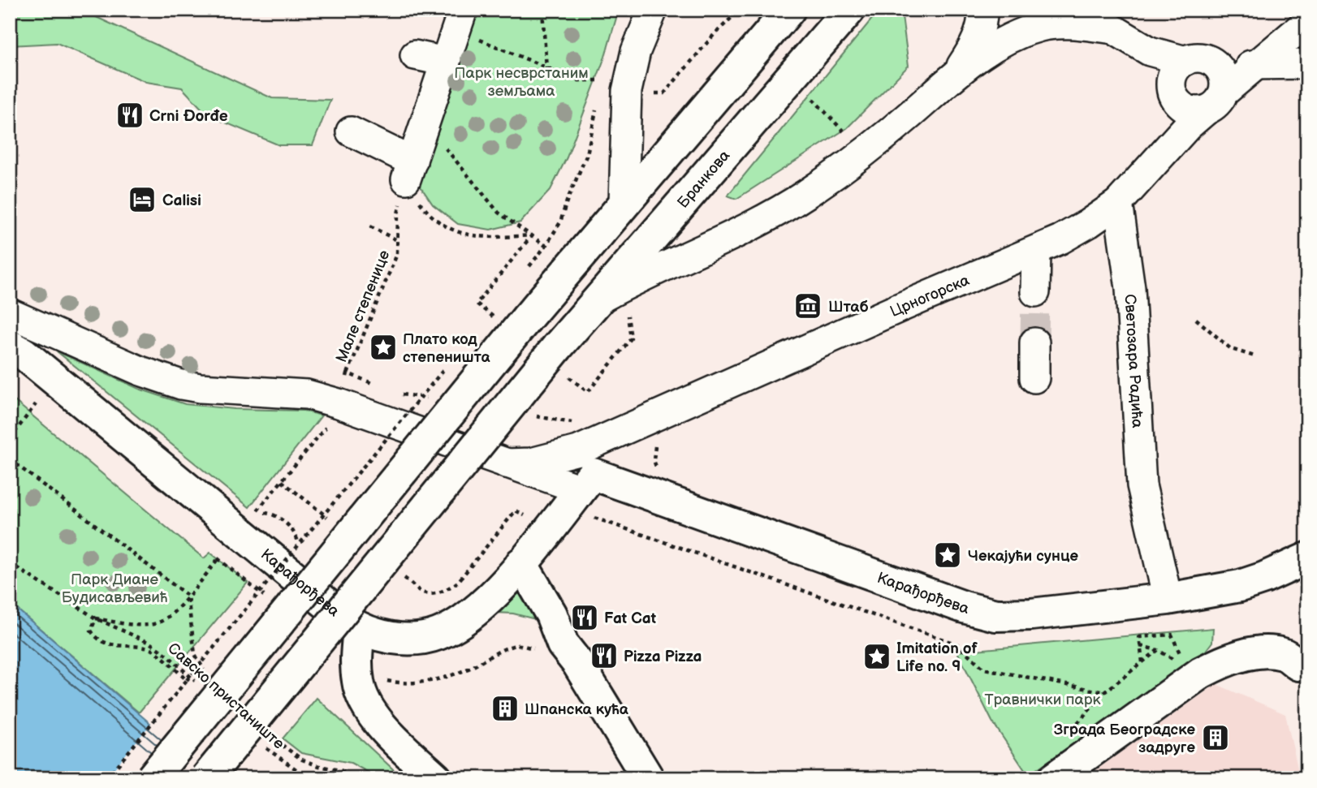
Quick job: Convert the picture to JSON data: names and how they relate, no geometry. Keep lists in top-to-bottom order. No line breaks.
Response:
{"streets":{"main road":["Бранкова","Карађорђева"],"street":["Црногорска","Светозара Радића"],"path":["Мале степенице","Савско пристаниште"]},"crossings":[["Црногорска","Светозара Радића"],["Црногорска","Карађорђева"],["Светозара Радића","Карађорђева"]],"parks":["Парк несврстаним земљама","Парк Диане Будисављевић","Травнички парк"],"places":{"restaurant":["Crni Đorđe","Fat Cat","Pizza Pizza"],"hotel":["Calisi"],"museum":["Штаб"],"place":["Плато код степеништа","Чекајући сунце","Imitation of Life no. 9"],"building":["Шпанска кућа","Зграда Београдске задруге"]}}
